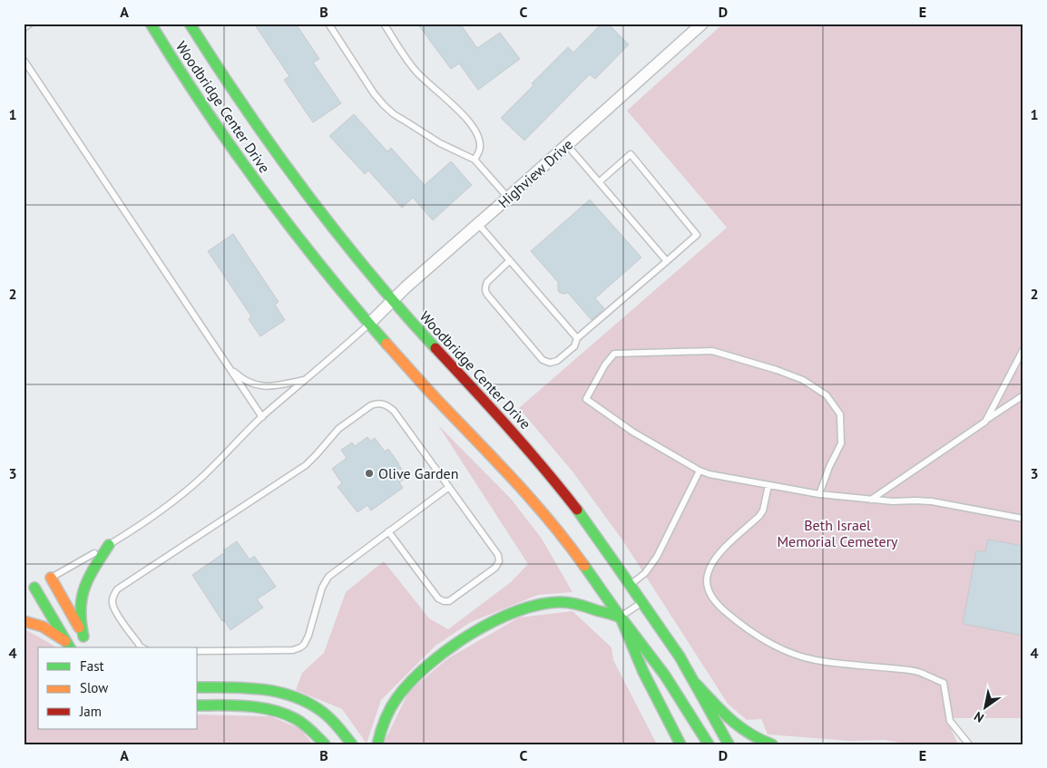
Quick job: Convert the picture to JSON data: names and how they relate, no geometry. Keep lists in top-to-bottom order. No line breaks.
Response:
{"streets":{"main road":["Woodbridge Center Drive"],"street":["Highview Drive"]},"crossings":[["Woodbridge Center Drive","Highview Drive"]],"parks":["Beth Israel Memorial Cemetery"],"places":["Olive Garden"],"legend":["Fast","Slow","Jam"],"north":"bottom left","grid":{"columns":["A","B","C","D","E"],"rows":["1","2","3","4"]}}
